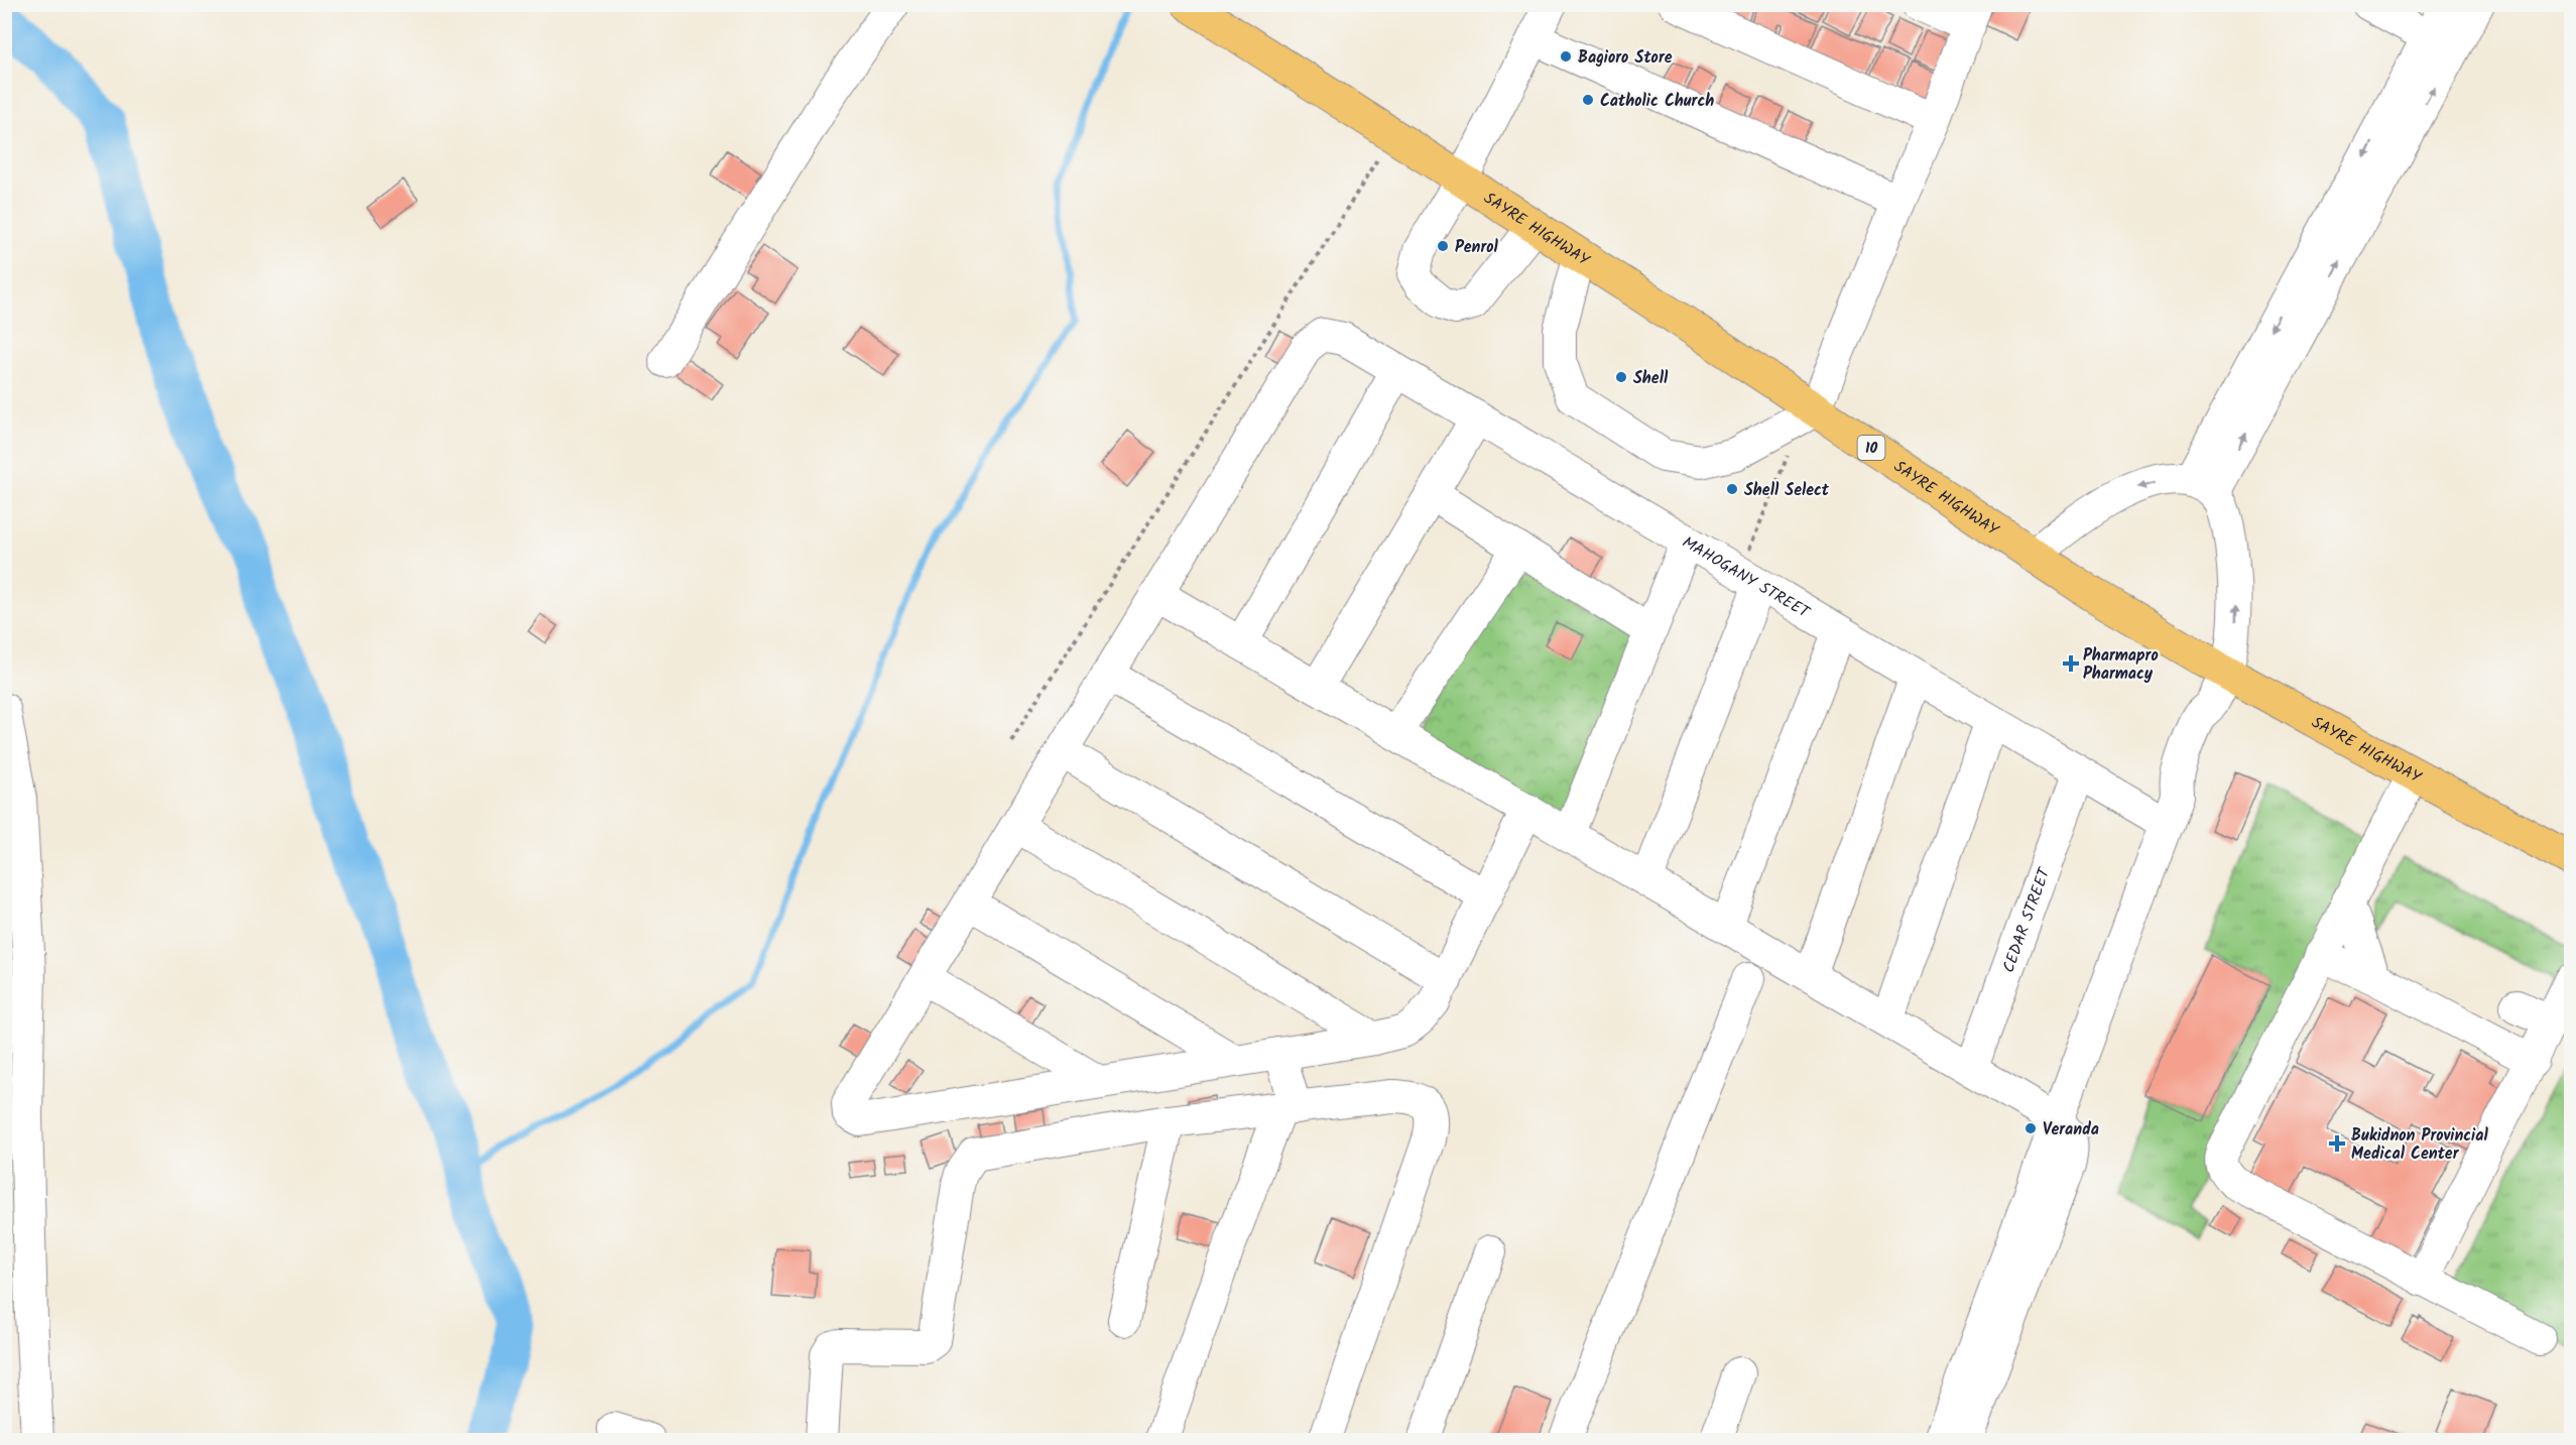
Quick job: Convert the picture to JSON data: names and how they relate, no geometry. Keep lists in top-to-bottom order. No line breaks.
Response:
{"streets":{"highway":["SAYRE HIGHWAY","10"],"street":["MAHOGANY STREET","CEDAR STREET"]},"crossings":[["MAHOGANY STREET","CEDAR STREET"]],"places":{"other":["Bagioro Store","Catholic Church","Penrol","Shell","Shell Select","Veranda"],"health":["Pharmapro Pharmacy","Bukidnon Provincial Medical Center"]}}
